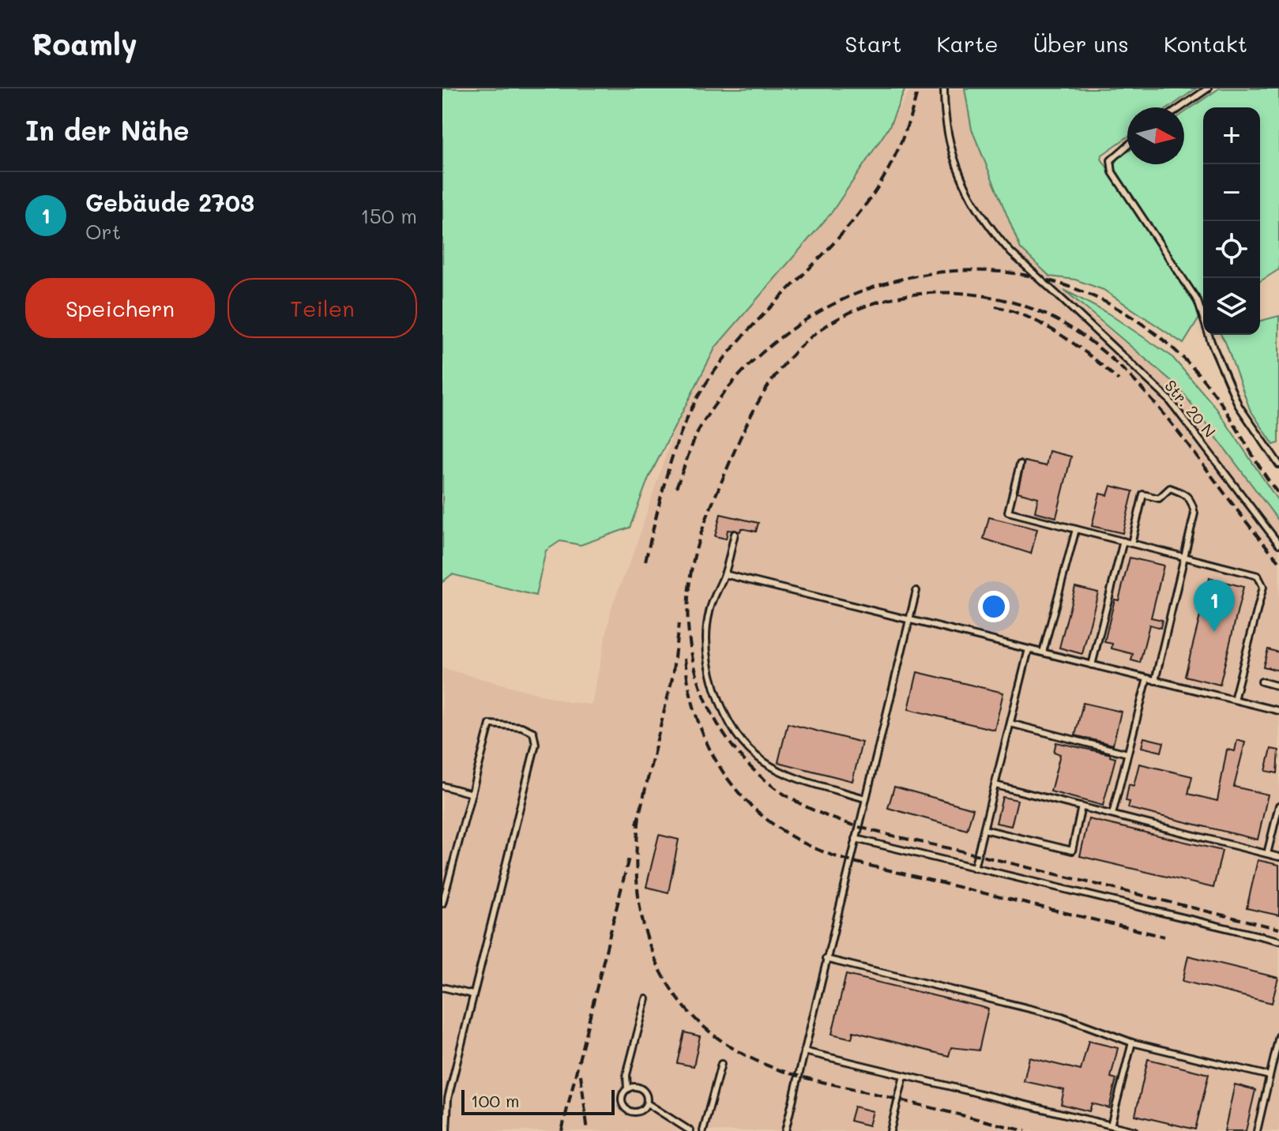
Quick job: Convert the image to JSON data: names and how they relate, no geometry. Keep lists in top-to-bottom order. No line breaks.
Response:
{"streets":{"lane":["Str. 20 N"]},"scale_bar":"100 m","north":"right","page":{"header":"Roamly","nav":["Start","Karte","Über uns","Kontakt"],"heading":"In der Nähe","map_buttons":["+","−"],"list":[{"mark":"1","name":"Gebäude 2703","note":"Ort","value":"150 m"}],"buttons":["Speichern","Teilen"],"pins":"1","scale":"100 m"}}
